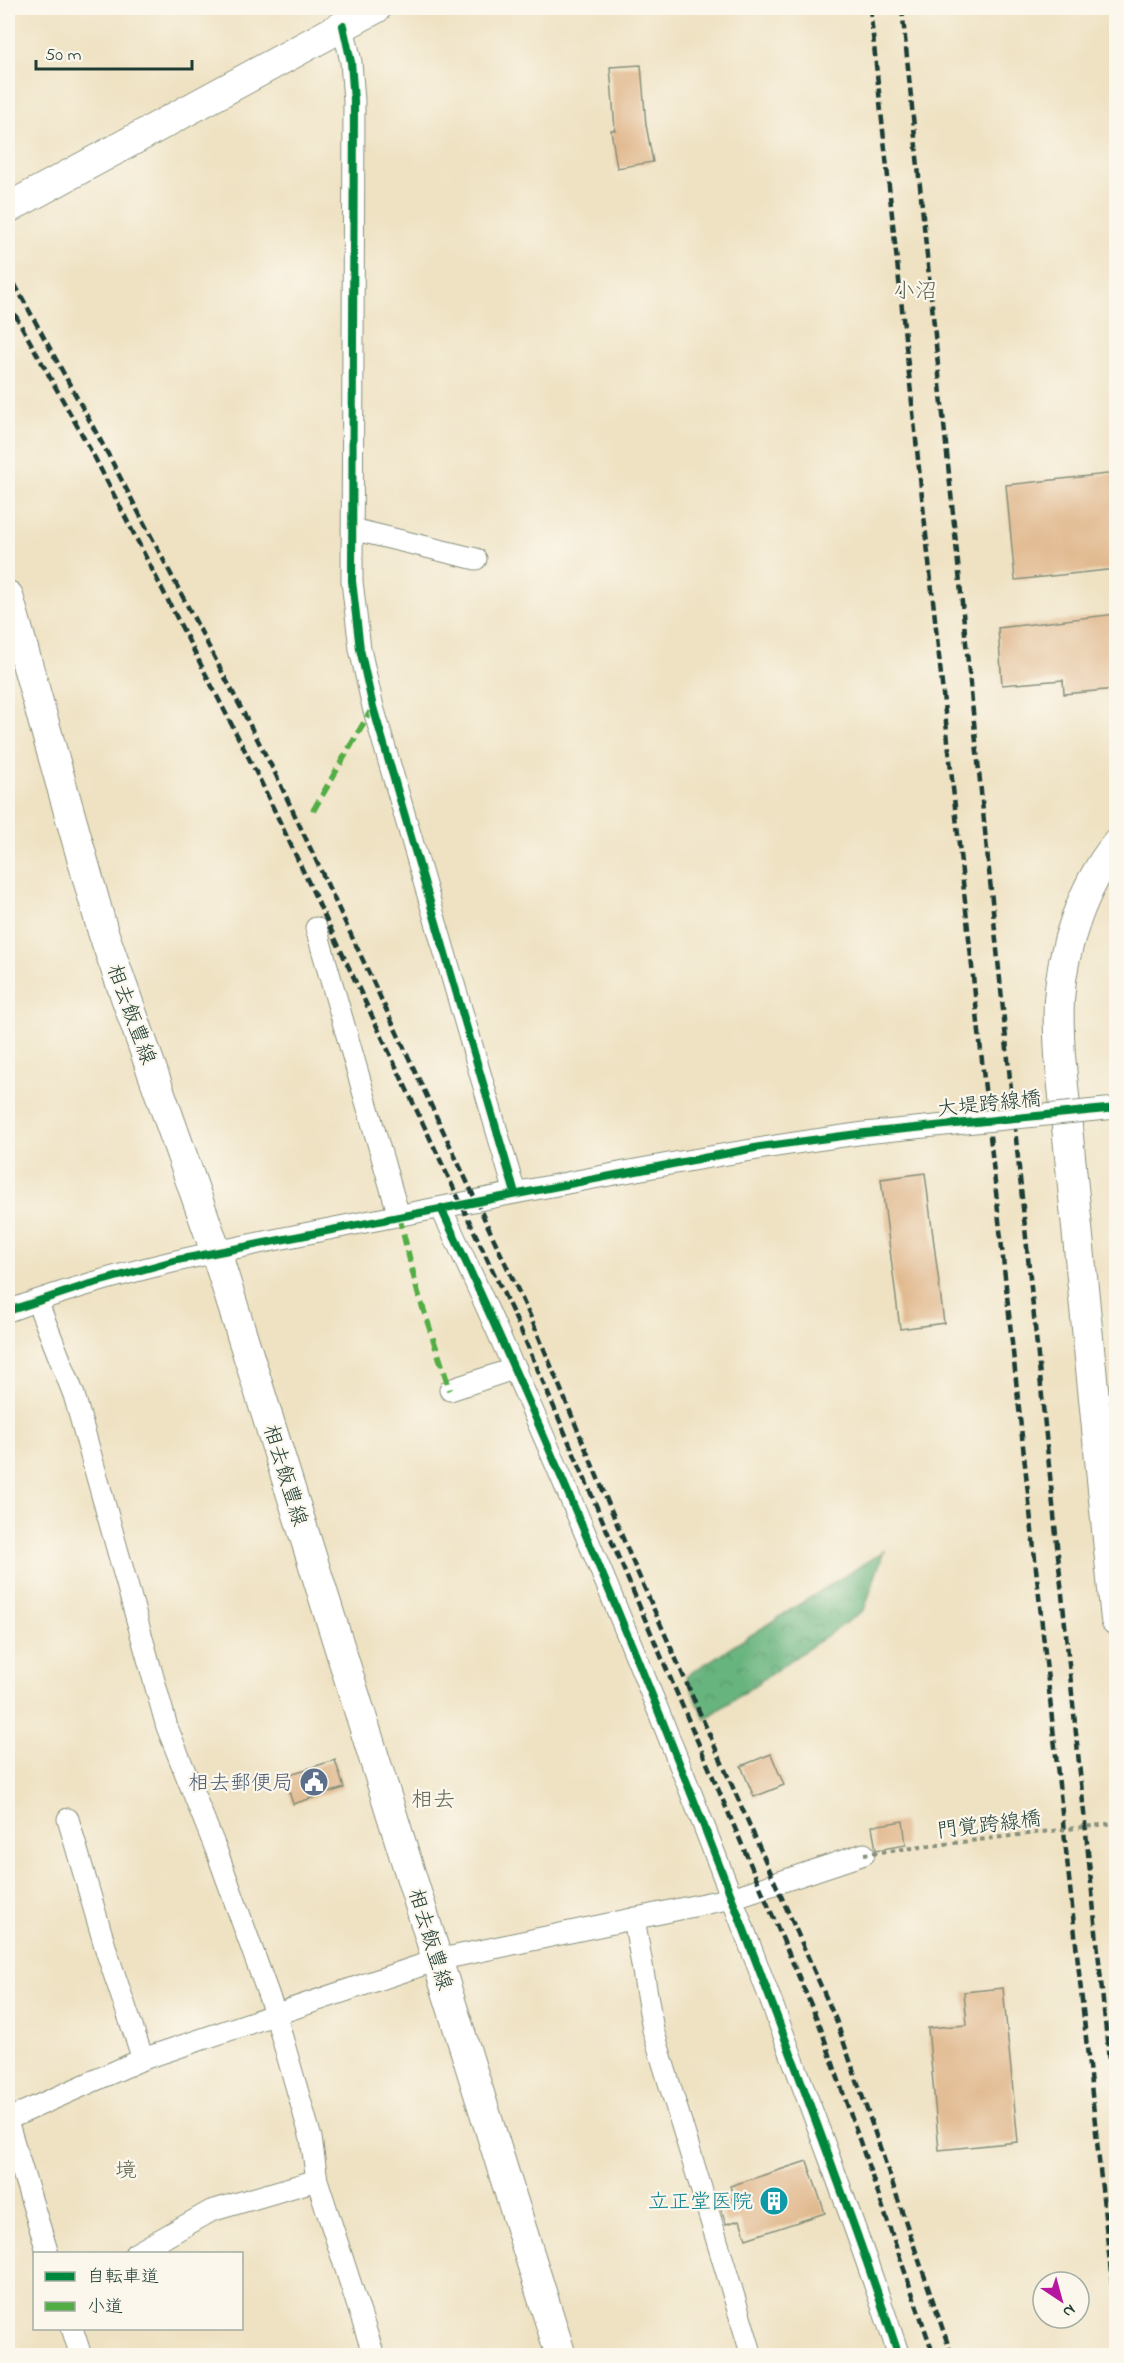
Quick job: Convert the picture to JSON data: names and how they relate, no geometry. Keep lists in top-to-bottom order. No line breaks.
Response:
{"streets":{"main road":["相去飯豊線"],"street":["大堤跨線橋"],"path":["門覚跨線橋"]},"crossings":[["相去飯豊線","大堤跨線橋"]],"districts":["小沼","相去","境"],"places":{"public building":["相去郵便局"],"building":["立正堂医院"]},"legend":["自転車道","小道"],"scale_bar":"50 m","north":"bottom right"}
